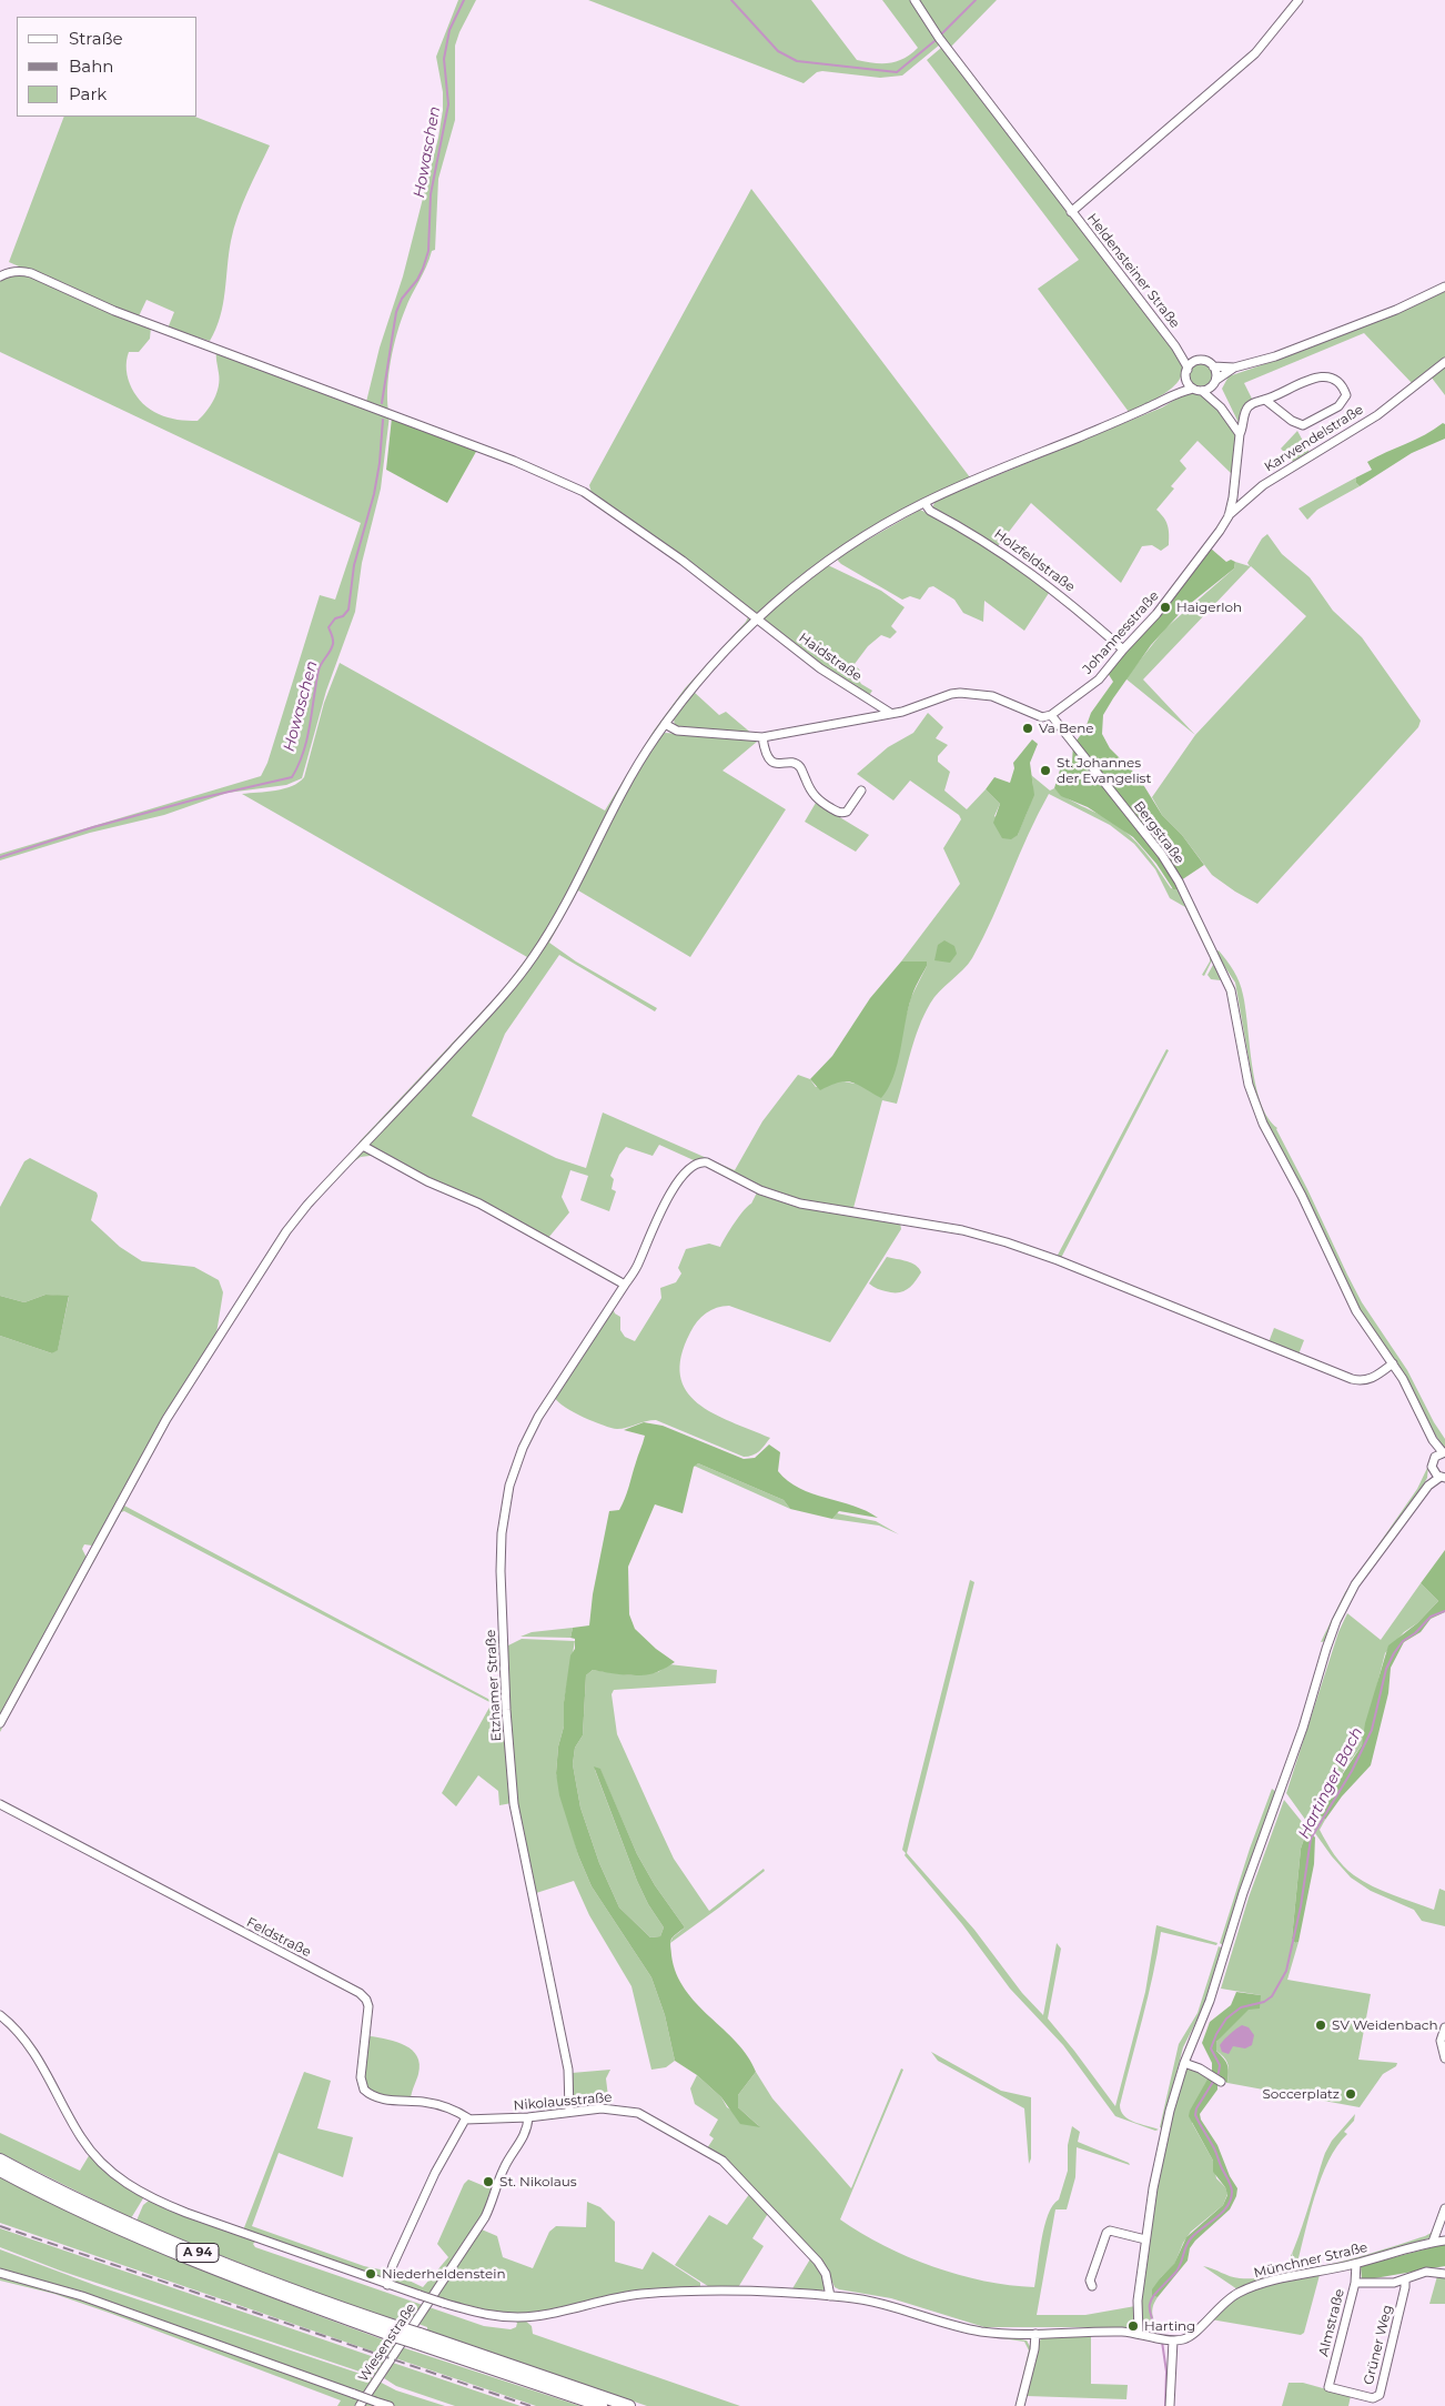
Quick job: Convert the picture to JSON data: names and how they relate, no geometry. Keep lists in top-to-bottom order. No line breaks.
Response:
{"streets":{"highway":["A 94"],"street":["Heldensteiner Straße","Karwendelstraße","Holzfeldstraße","Johannesstraße","Haidstraße","Bergstraße","Etzhamer Straße","Feldstraße","Nikolausstraße","Münchner Straße","Almstraße","Wiesenstraße","Grüner Weg"]},"crossings":[["Karwendelstraße","Johannesstraße"],["Holzfeldstraße","Johannesstraße"],["Johannesstraße","Bergstraße"],["Bergstraße","Etzhamer Straße"],["Etzhamer Straße","Nikolausstraße"],["Feldstraße","Nikolausstraße"],["Nikolausstraße","Wiesenstraße"],["Münchner Straße","Almstraße"],["Almstraße","Grüner Weg"]],"water":["Howaschen","Hartinger Bach"],"places":["Haigerloh","Va Bene","St. Johannes der Evangelist","SV Weidenbach","Soccerplatz","St. Nikolaus","Niederheldenstein","Harting"],"legend":["Straße","Bahn","Park"]}
